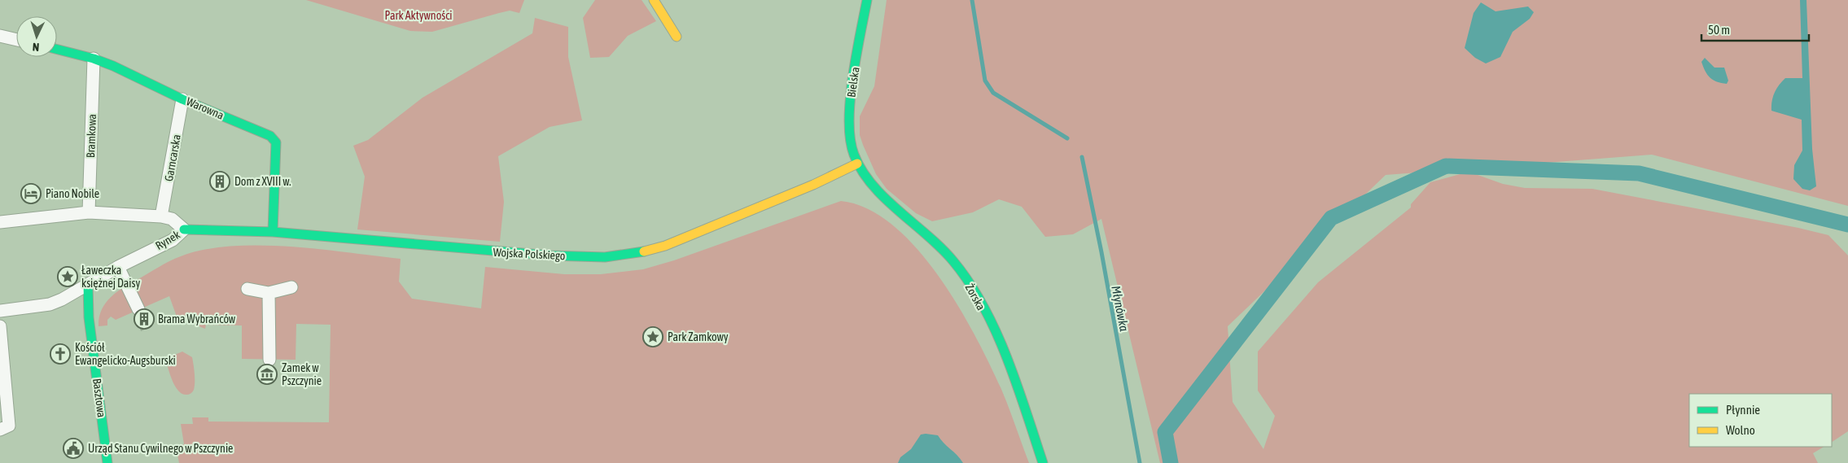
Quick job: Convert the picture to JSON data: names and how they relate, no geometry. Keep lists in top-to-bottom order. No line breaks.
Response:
{"streets":{"street":["Bielska","Warowna","Bramkowa","Garncarska","Rynek","Wojska Polskiego","Żorska","Basztowa"]},"crossings":[["Bielska","Wojska Polskiego"],["Bielska","Żorska"],["Warowna","Bramkowa"],["Warowna","Garncarska"],["Warowna","Wojska Polskiego"],["Bramkowa","Rynek"],["Garncarska","Rynek"],["Rynek","Wojska Polskiego"],["Rynek","Basztowa"],["Wojska Polskiego","Żorska"]],"water":["Młynówka"],"parks":["Park Aktywności"],"places":{"building":["Dom z XVIII w.","Brama Wybrańców"],"hotel":["Piano Nobile"],"place":["Ławeczka księżnej Daisy","Park Zamkowy"],"church":["Kościół Ewangelicko-Augsburski"],"museum":["Zamek w Pszczynie"],"public building":["Urząd Stanu Cywilnego w Pszczynie"]},"legend":["Płynnie","Wolno"],"scale_bar":"50 m","north":"bottom"}
